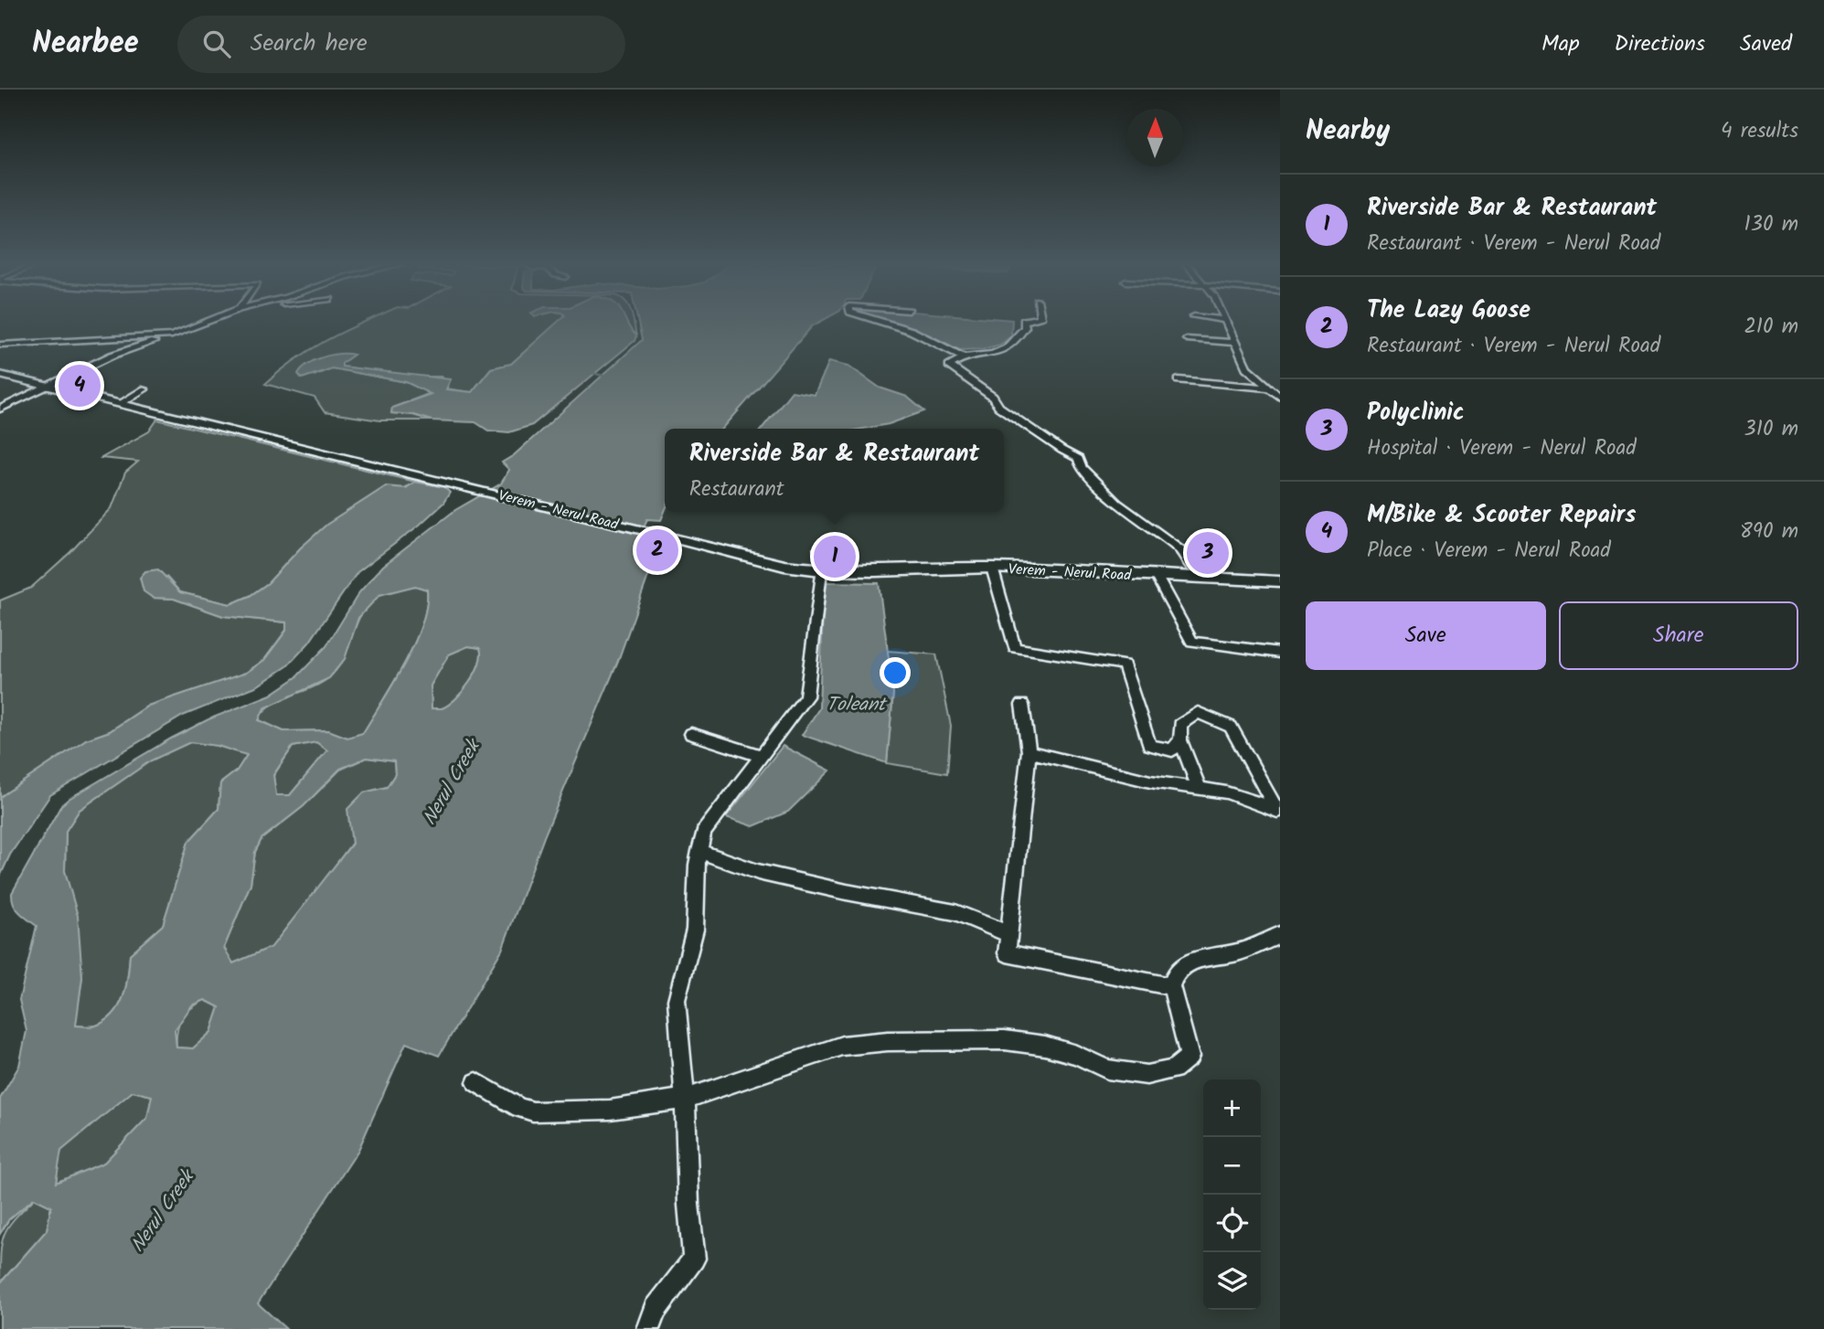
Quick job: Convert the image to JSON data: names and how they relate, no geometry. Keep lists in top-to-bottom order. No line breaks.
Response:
{"streets":{"main road":["Verem - Nerul Road"]},"water":["Toleant","Nerul Creek"],"north":"top","page":{"header":"Nearbee","search":"Search here","nav":["Map","Directions","Saved"],"heading":["Nearby","4 results"],"list":[{"mark":"1","name":"Riverside Bar & Restaurant","note":"Restaurant · Verem - Nerul Road","value":"130 m"},{"mark":"2","name":"The Lazy Goose","note":"Restaurant · Verem - Nerul Road","value":"210 m"},{"mark":"3","name":"Polyclinic","note":"Hospital · Verem - Nerul Road","value":"310 m"},{"mark":"4","name":"M/Bike & Scooter Repairs","note":"Place · Verem - Nerul Road","value":"890 m"}],"pins":["4","2","3","1"],"popup":["Riverside Bar & Restaurant","Restaurant"],"buttons":["Save","Share"],"map_buttons":["+","−"]}}
